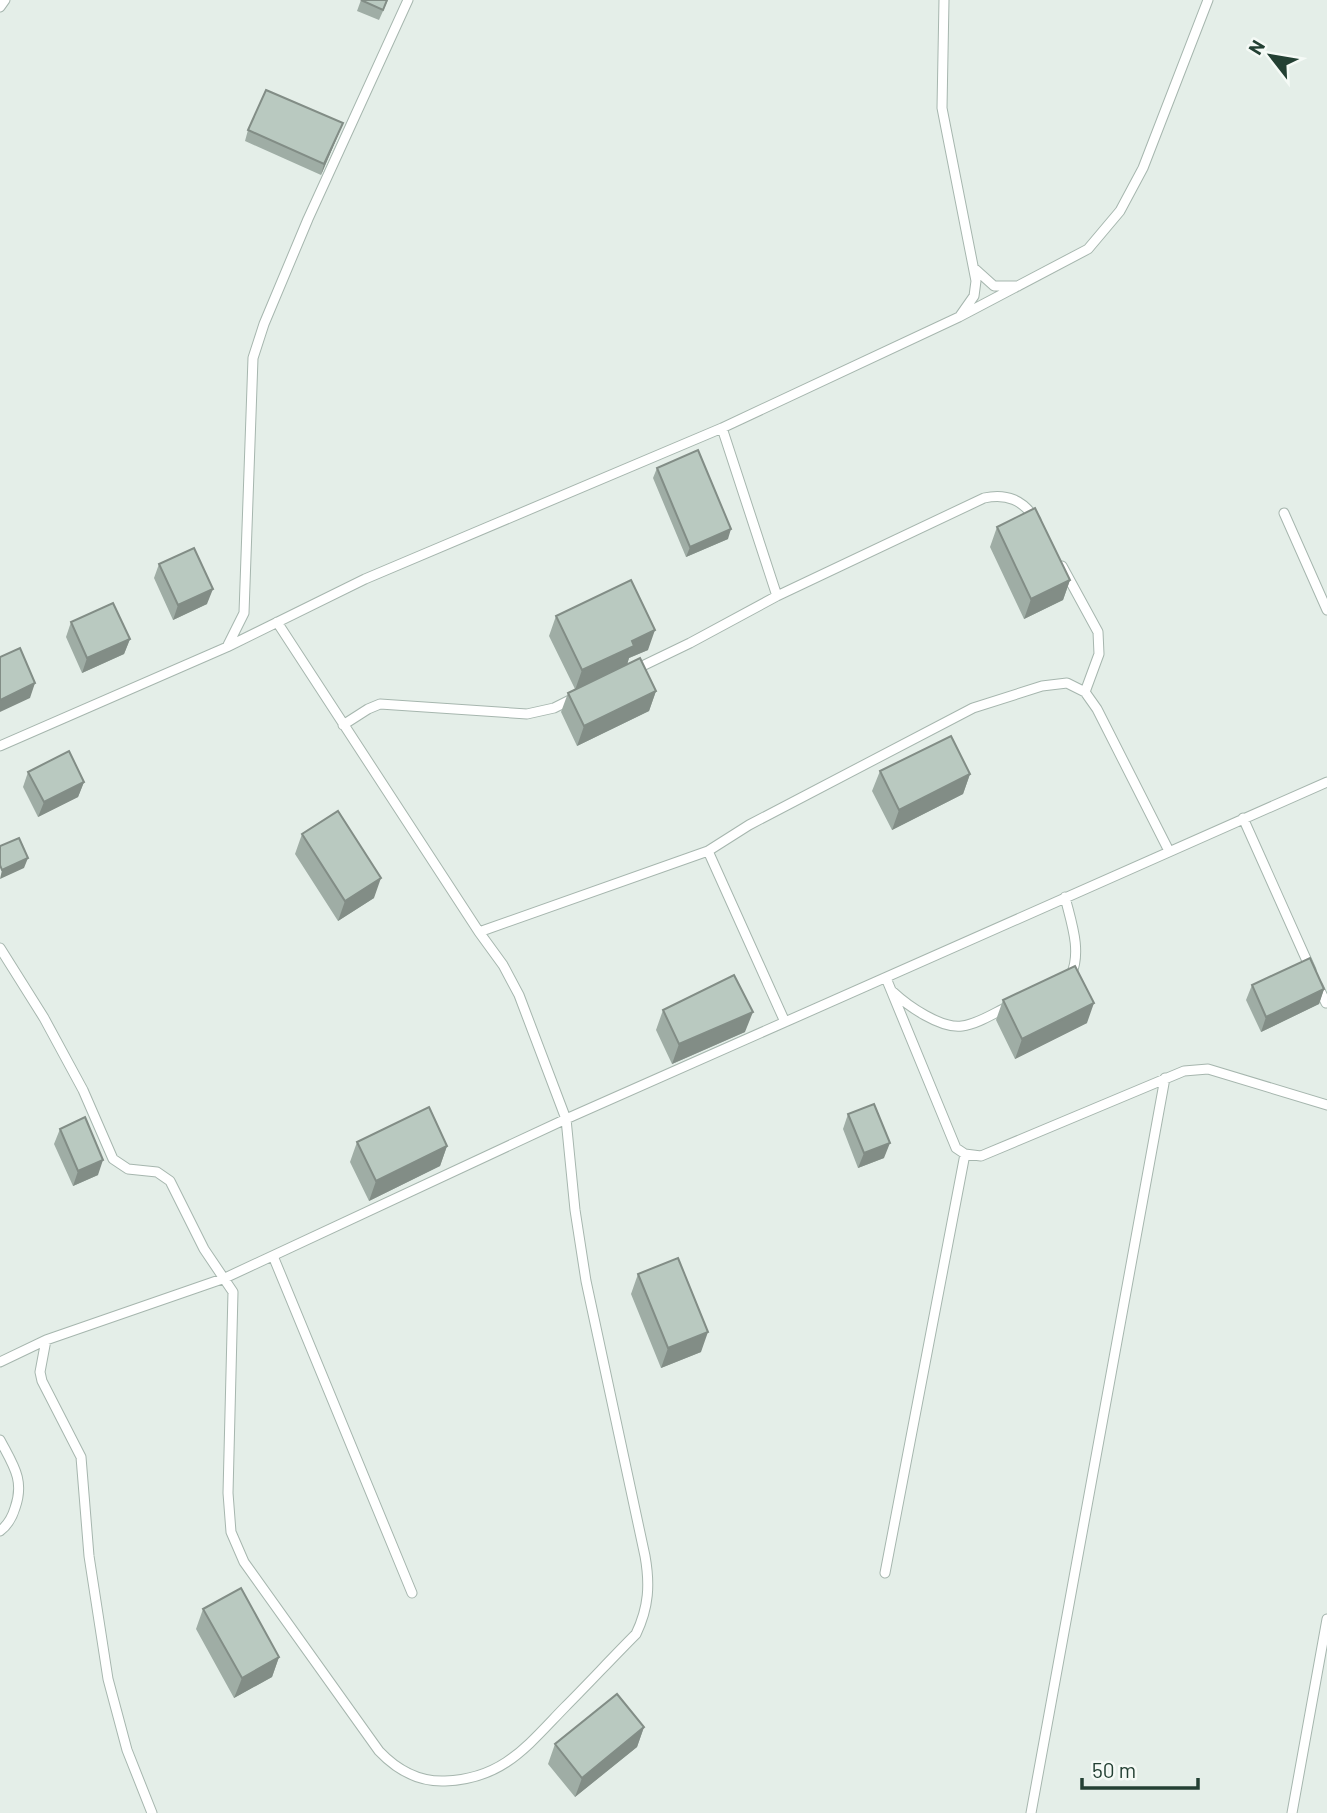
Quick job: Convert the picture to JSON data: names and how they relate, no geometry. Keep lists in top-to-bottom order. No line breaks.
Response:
{"scale_bar":"50 m","north":"top left"}
